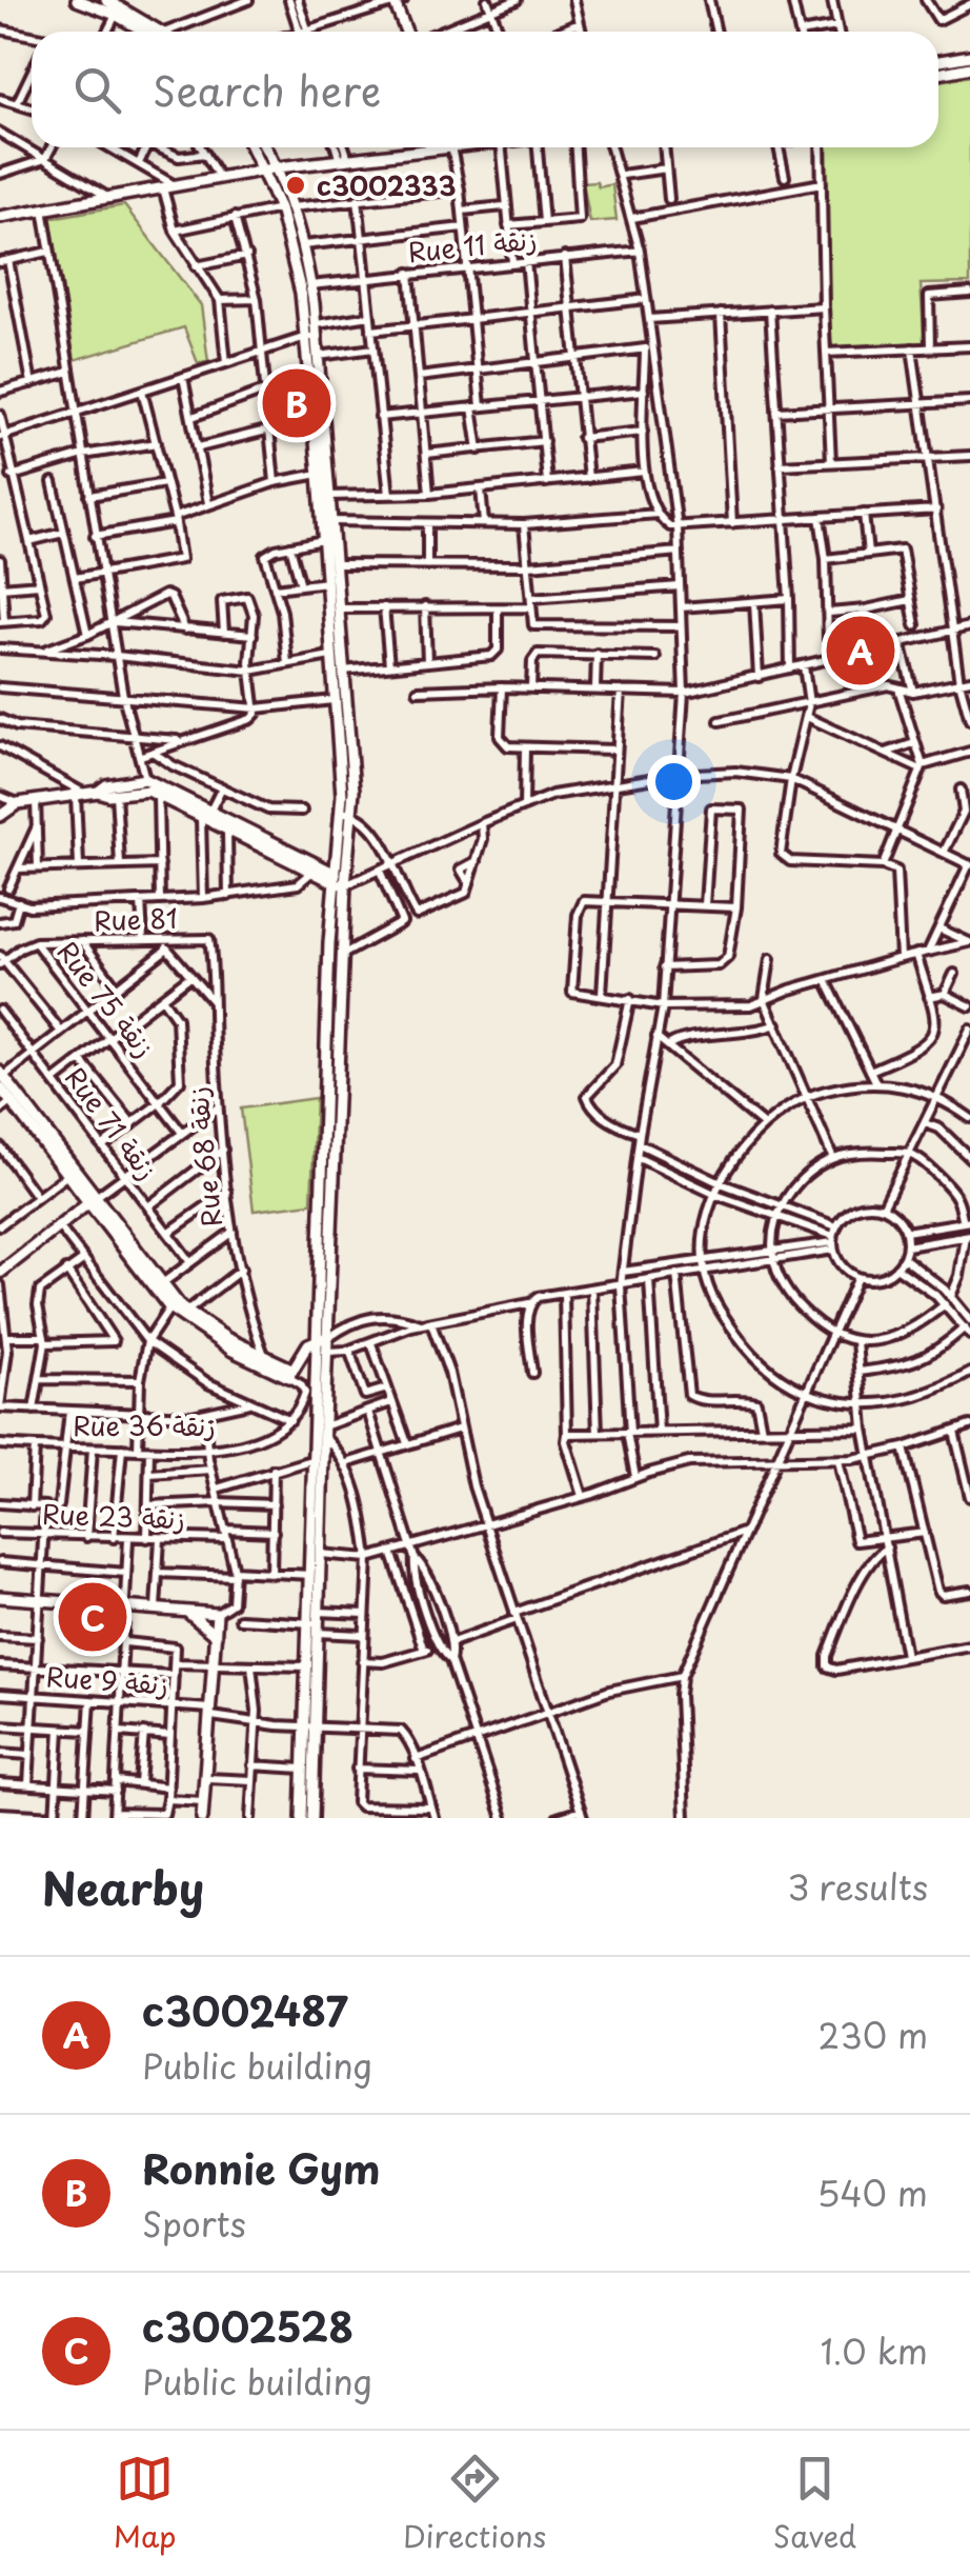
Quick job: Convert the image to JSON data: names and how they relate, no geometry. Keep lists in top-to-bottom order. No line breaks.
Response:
{"streets":{"street":["Rue 11 زنقة","Rue 81","Rue 75 زنقة","Rue 71 زنقة","Rue 68 زنقة","Rue 36 زنقة","Rue 23 زنقة","Rue 9 زنقة"]},"crossings":[["Rue 81","Rue 75 زنقة"],["Rue 81","Rue 68 زنقة"]],"places":["c3002333"],"page":{"search":"Search here","pins":["B","A","C"],"heading":["Nearby","3 results"],"list":[{"mark":"A","name":"c3002487","note":"Public building","value":"230 m"},{"mark":"B","name":"Ronnie Gym","note":"Sports","value":"540 m"},{"mark":"C","name":"c3002528","note":"Public building","value":"1.0 km"}],"nav":["Map","Directions","Saved"]}}
